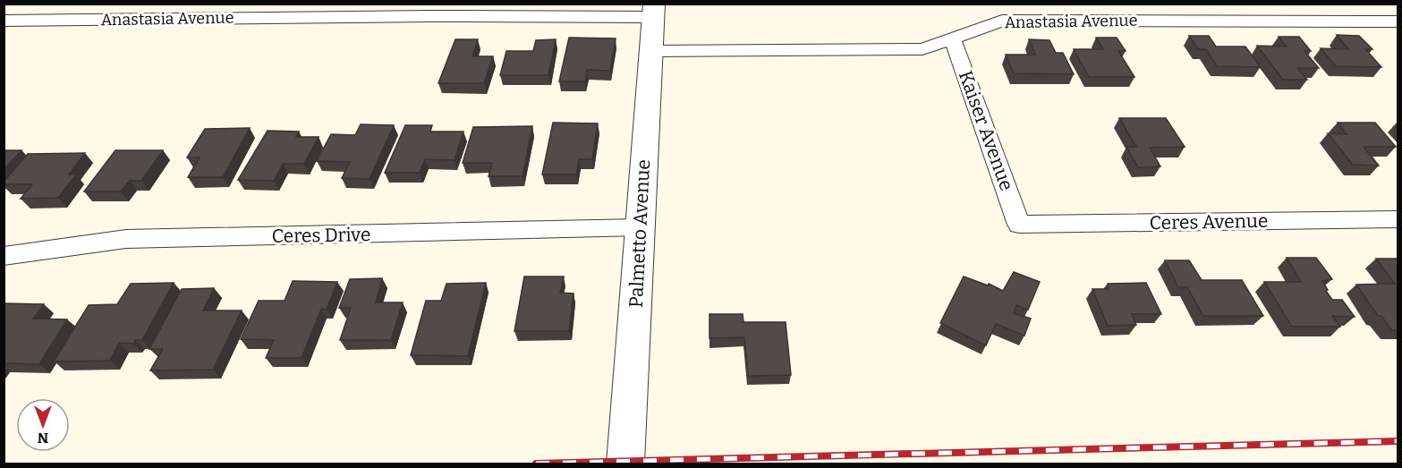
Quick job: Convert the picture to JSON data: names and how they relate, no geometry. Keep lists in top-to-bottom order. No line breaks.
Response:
{"streets":{"street":["Anastasia Avenue","Kaiser Avenue","Ceres Avenue","Palmetto Avenue","Ceres Drive"]},"crossings":[["Anastasia Avenue","Kaiser Avenue"],["Anastasia Avenue","Palmetto Avenue"],["Kaiser Avenue","Ceres Avenue"],["Palmetto Avenue","Ceres Drive"]],"north":"bottom"}
